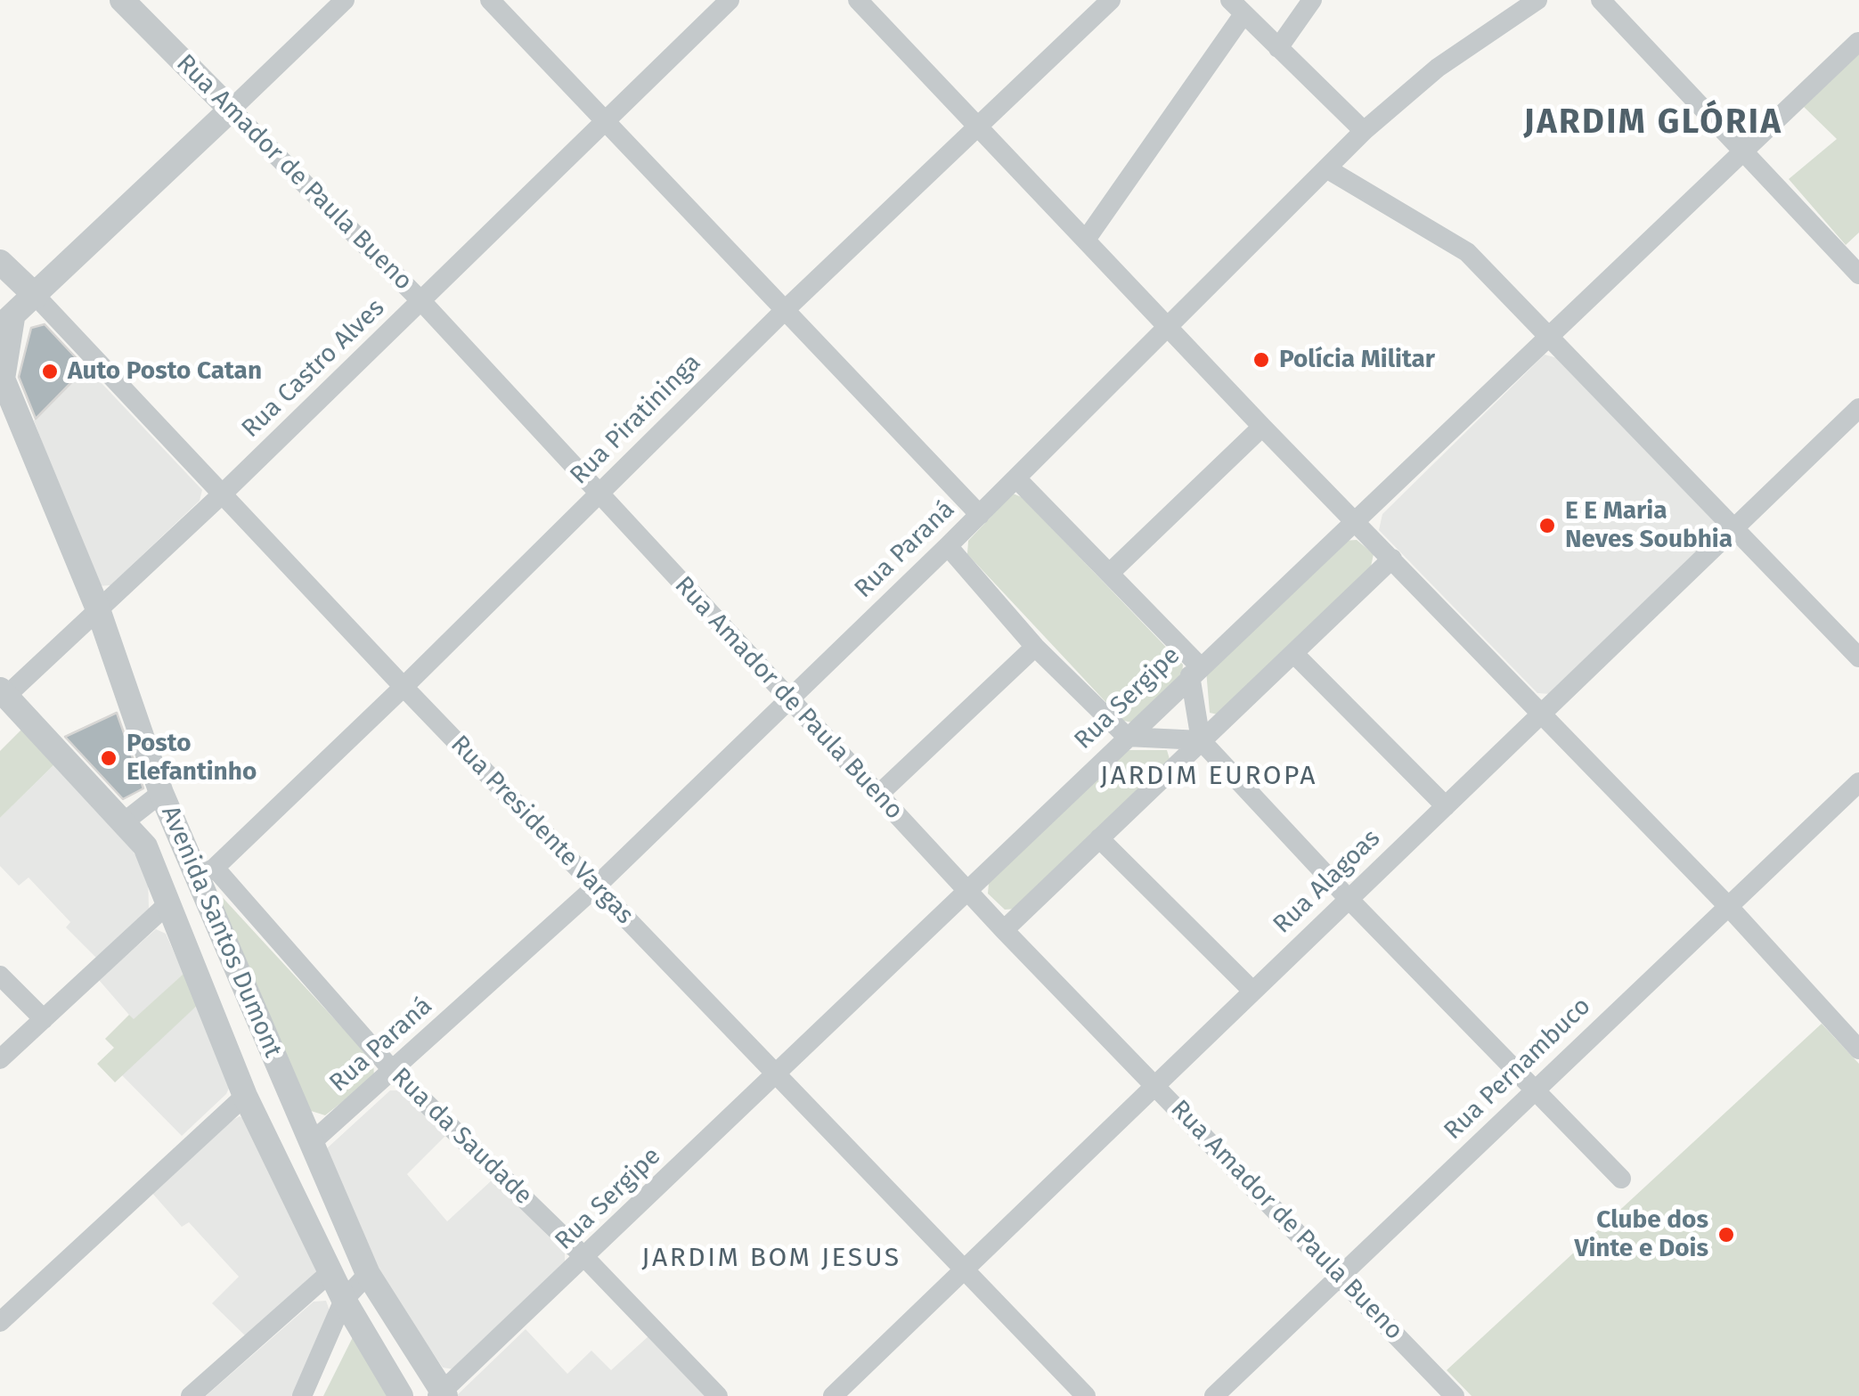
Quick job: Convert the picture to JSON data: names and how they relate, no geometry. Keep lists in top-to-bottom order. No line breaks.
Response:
{"streets":{"street":["Rua Amador de Paula Bueno","Rua Castro Alves","Rua Piratininga","Rua Paraná","Rua Sergipe","Rua Presidente Vargas","Rua Alagoas","Avenida Santos Dumont","Rua Pernambuco","Rua da Saudade"]},"crossings":[["Rua Amador de Paula Bueno","Rua Castro Alves"],["Rua Amador de Paula Bueno","Rua Piratininga"],["Rua Amador de Paula Bueno","Rua Paraná"],["Rua Amador de Paula Bueno","Rua Sergipe"],["Rua Amador de Paula Bueno","Rua Alagoas"],["Rua Amador de Paula Bueno","Rua Pernambuco"],["Rua Castro Alves","Rua Presidente Vargas"],["Rua Piratininga","Rua Presidente Vargas"],["Rua Piratininga","Avenida Santos Dumont"],["Rua Piratininga","Rua da Saudade"],["Rua Paraná","Rua Presidente Vargas"],["Rua Paraná","Avenida Santos Dumont"],["Rua Paraná","Rua da Saudade"],["Rua Sergipe","Rua Presidente Vargas"],["Rua Sergipe","Avenida Santos Dumont"],["Rua Sergipe","Rua da Saudade"],["Rua Presidente Vargas","Rua Alagoas"],["Avenida Santos Dumont","Rua da Saudade"]],"districts":["JARDIM GLÓRIA","JARDIM EUROPA","JARDIM BOM JESUS"],"places":["Polícia Militar","Auto Posto Catan","E E Maria Neves Soubhia","Posto Elefantinho","Clube dos Vinte e Dois"]}
